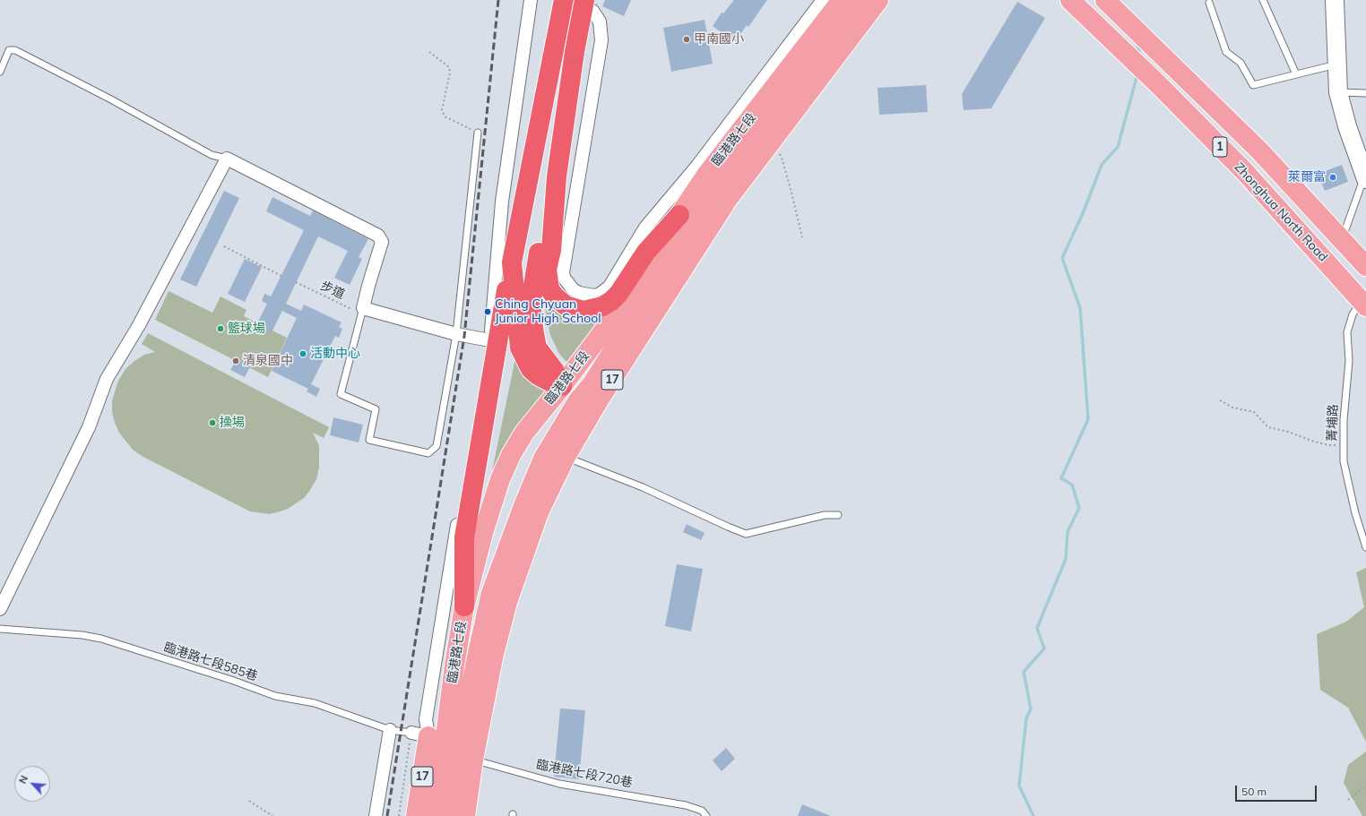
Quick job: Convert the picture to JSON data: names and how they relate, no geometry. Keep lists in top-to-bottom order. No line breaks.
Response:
{"streets":{"main road":["臨港路七段","1","Zhonghua North Road","17"],"lane":["菁埔路","臨港路七段585巷","臨港路七段720巷"],"path":["步道"]},"crossings":[["臨港路七段","臨港路七段585巷"],["臨港路七段","臨港路七段720巷"],["Zhonghua North Road","菁埔路"],["臨港路七段585巷","臨港路七段720巷"]],"places":["甲南國小","萊爾富","Ching Chyuan Junior High School","籃球場","活動中心","清泉國中","操場"],"scale_bar":"50 m","north":"top left"}
